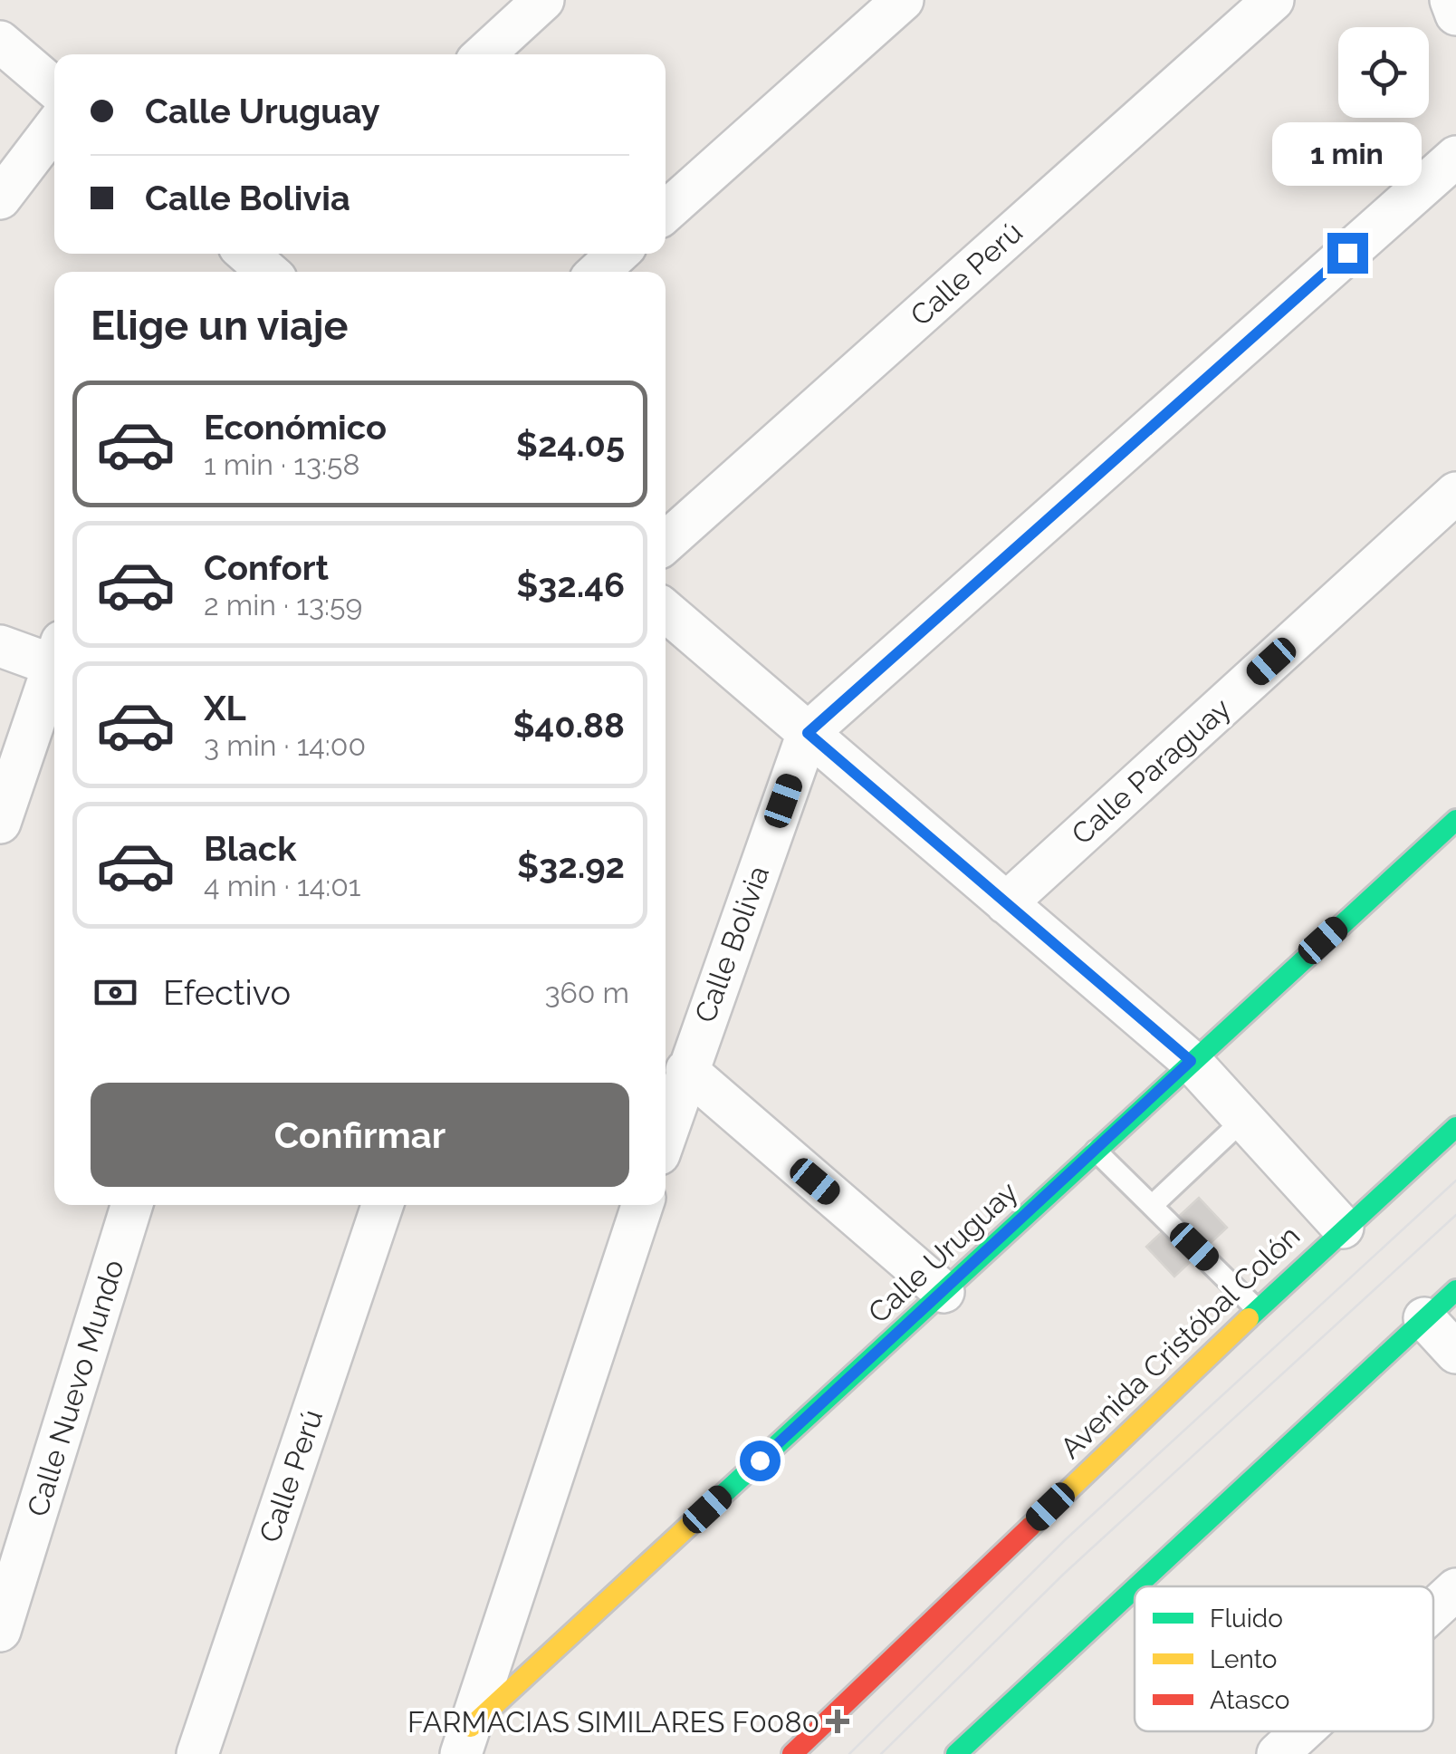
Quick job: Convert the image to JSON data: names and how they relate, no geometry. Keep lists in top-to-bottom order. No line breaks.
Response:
{"streets":{"main road":["Calle Uruguay","Avenida Cristóbal Colón"],"street":["Calle Perú","Calle Paraguay","Calle Bolivia","Calle Nuevo Mundo"]},"places":{"health":["FARMACIAS SIMILARES F0080"]},"legend":["Fluido","Lento","Atasco"],"page":{"banner":["Calle Uruguay","Calle Bolivia"],"bubble":"1 min","heading":"Elige un viaje","list":[{"name":"Económico","note":"1 min · 13:58","value":"$24.05"},{"name":"Confort","note":"2 min · 13:59","value":"$32.46"},{"name":"XL","note":"3 min · 14:00","value":"$40.88"},{"name":"Black","note":"4 min · 14:01","value":"$32.92"}],"pay":["Efectivo","360 m"],"buttons":"Confirmar"}}
